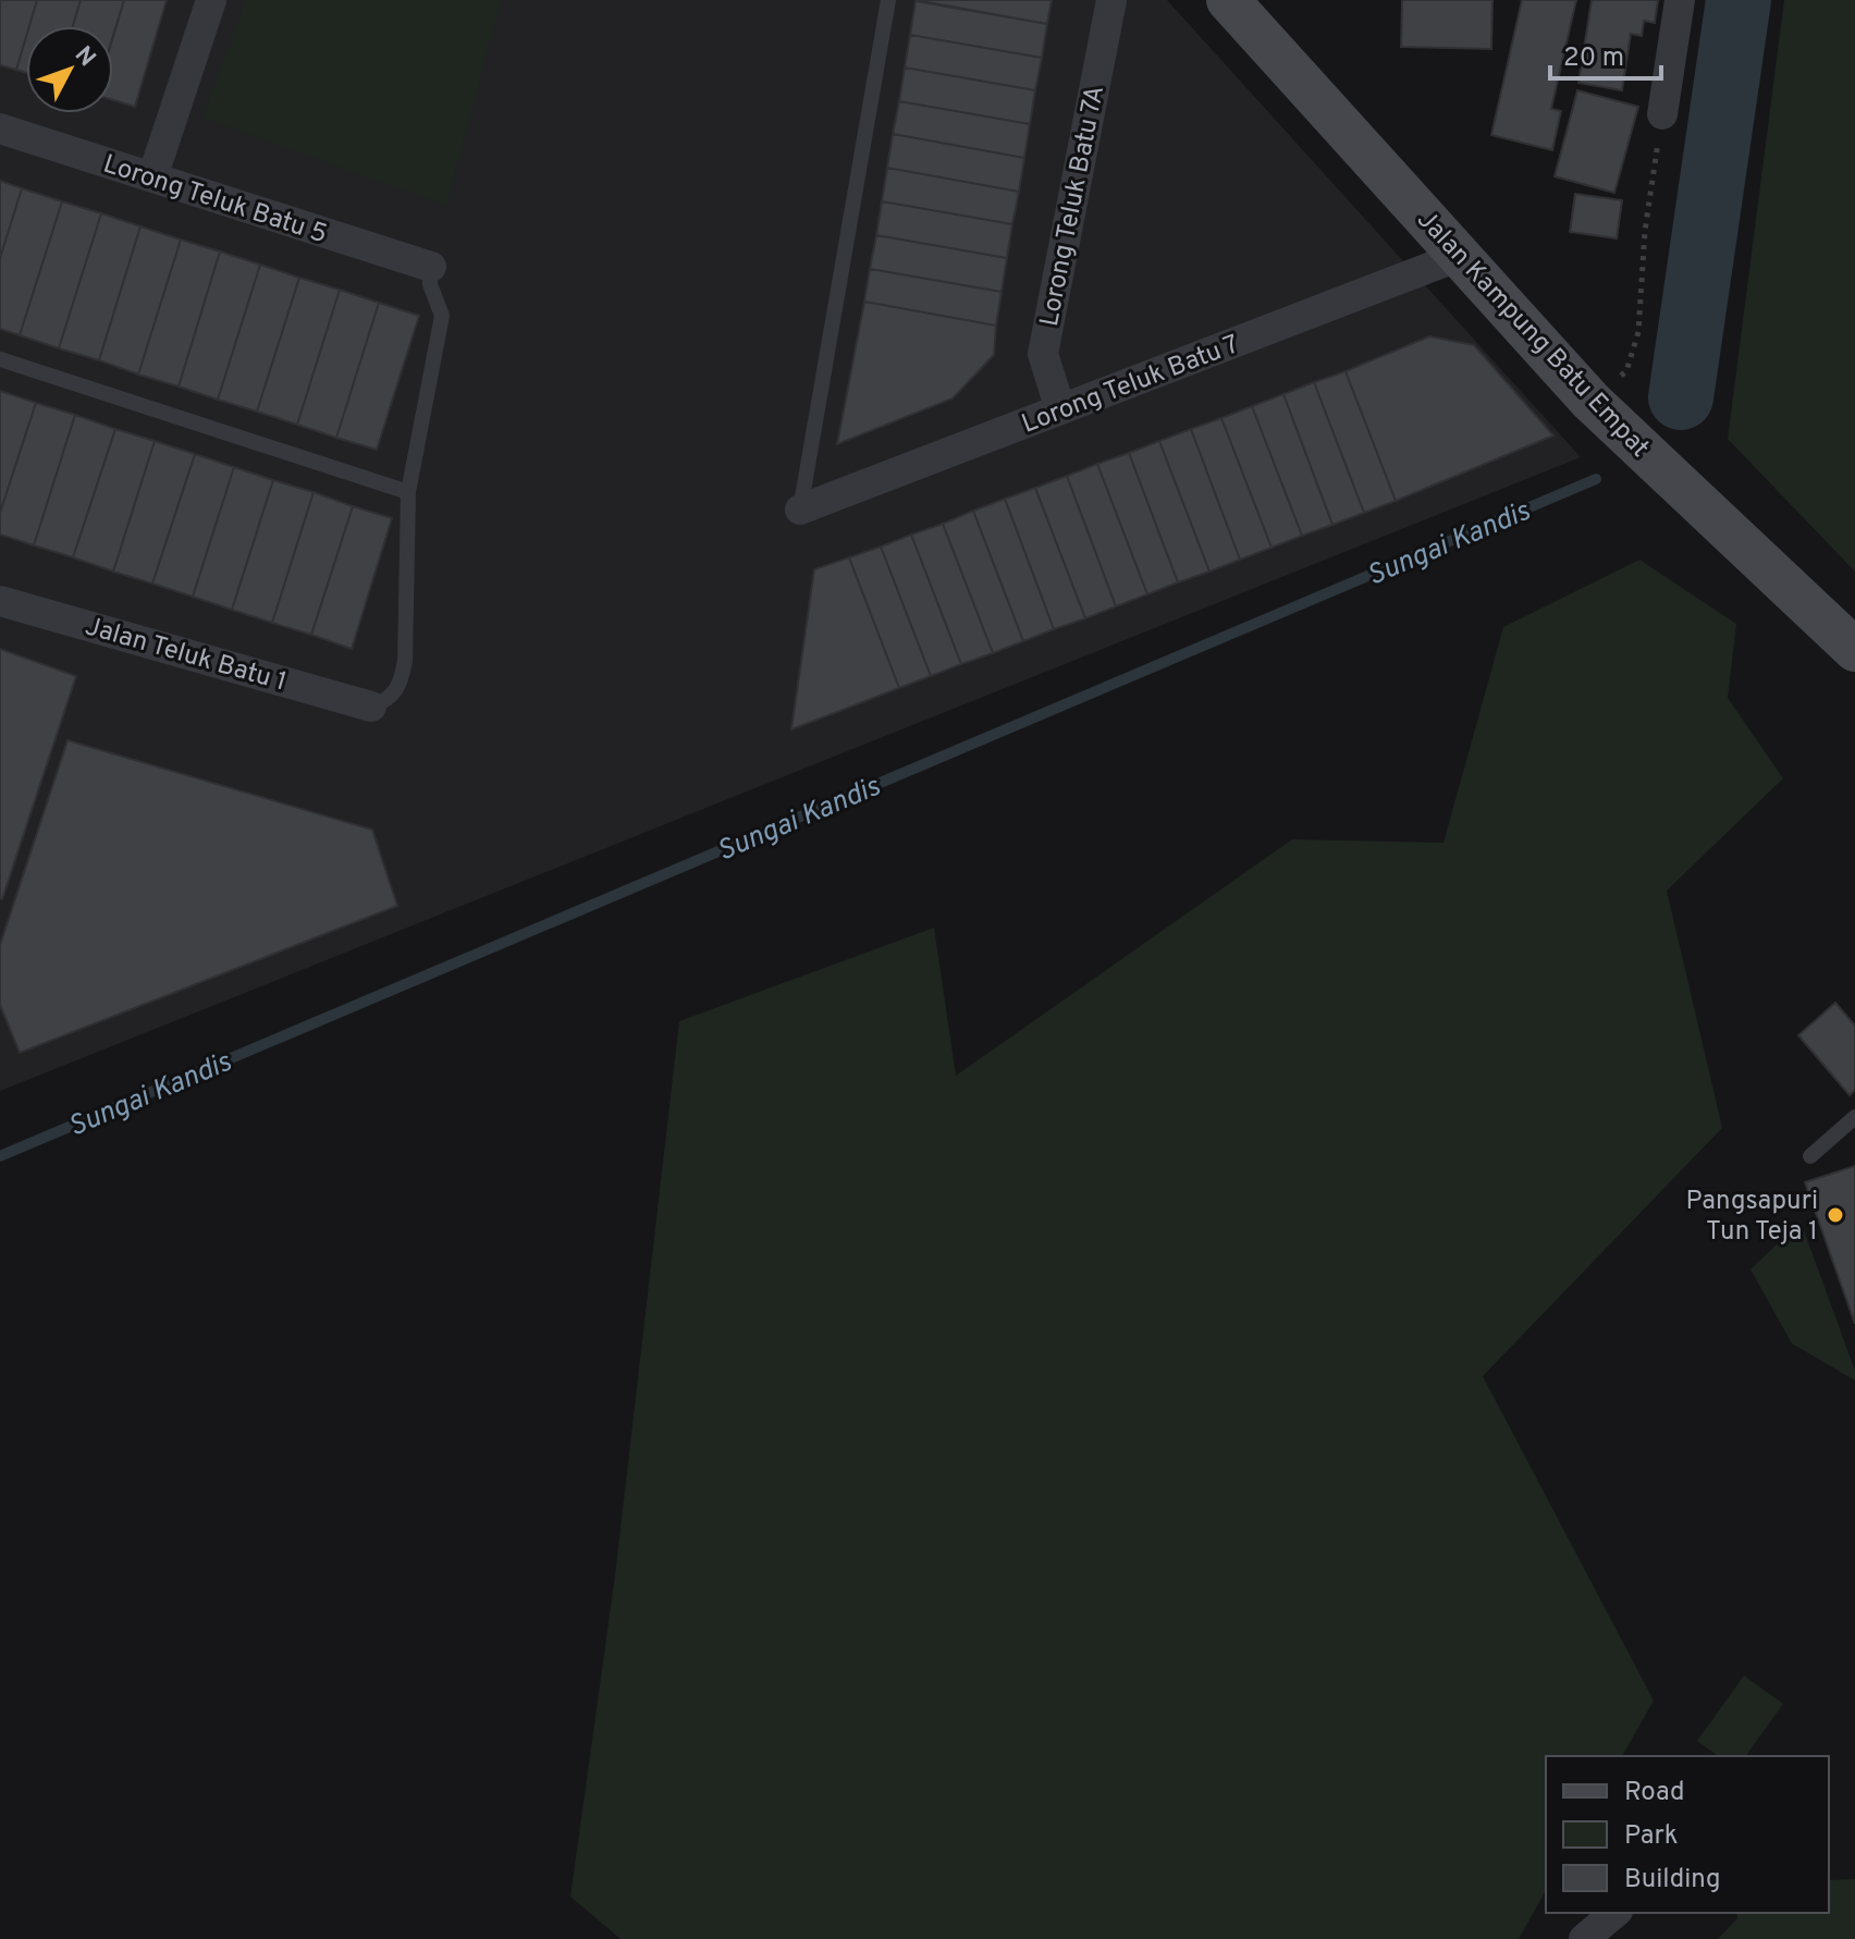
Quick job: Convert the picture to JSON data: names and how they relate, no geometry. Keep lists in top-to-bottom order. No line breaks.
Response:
{"streets":{"main road":["Jalan Kampung Batu Empat"],"street":["Lorong Teluk Batu 5","Lorong Teluk Batu 7A","Lorong Teluk Batu 7","Jalan Teluk Batu 1"]},"crossings":[["Lorong Teluk Batu 7A","Lorong Teluk Batu 7"],["Jalan Kampung Batu Empat","Lorong Teluk Batu 7"]],"water":["Sungai Kandis"],"places":["Pangsapuri Tun Teja 1"],"legend":["Road","Park","Building"],"scale_bar":"20 m","north":"top right"}
